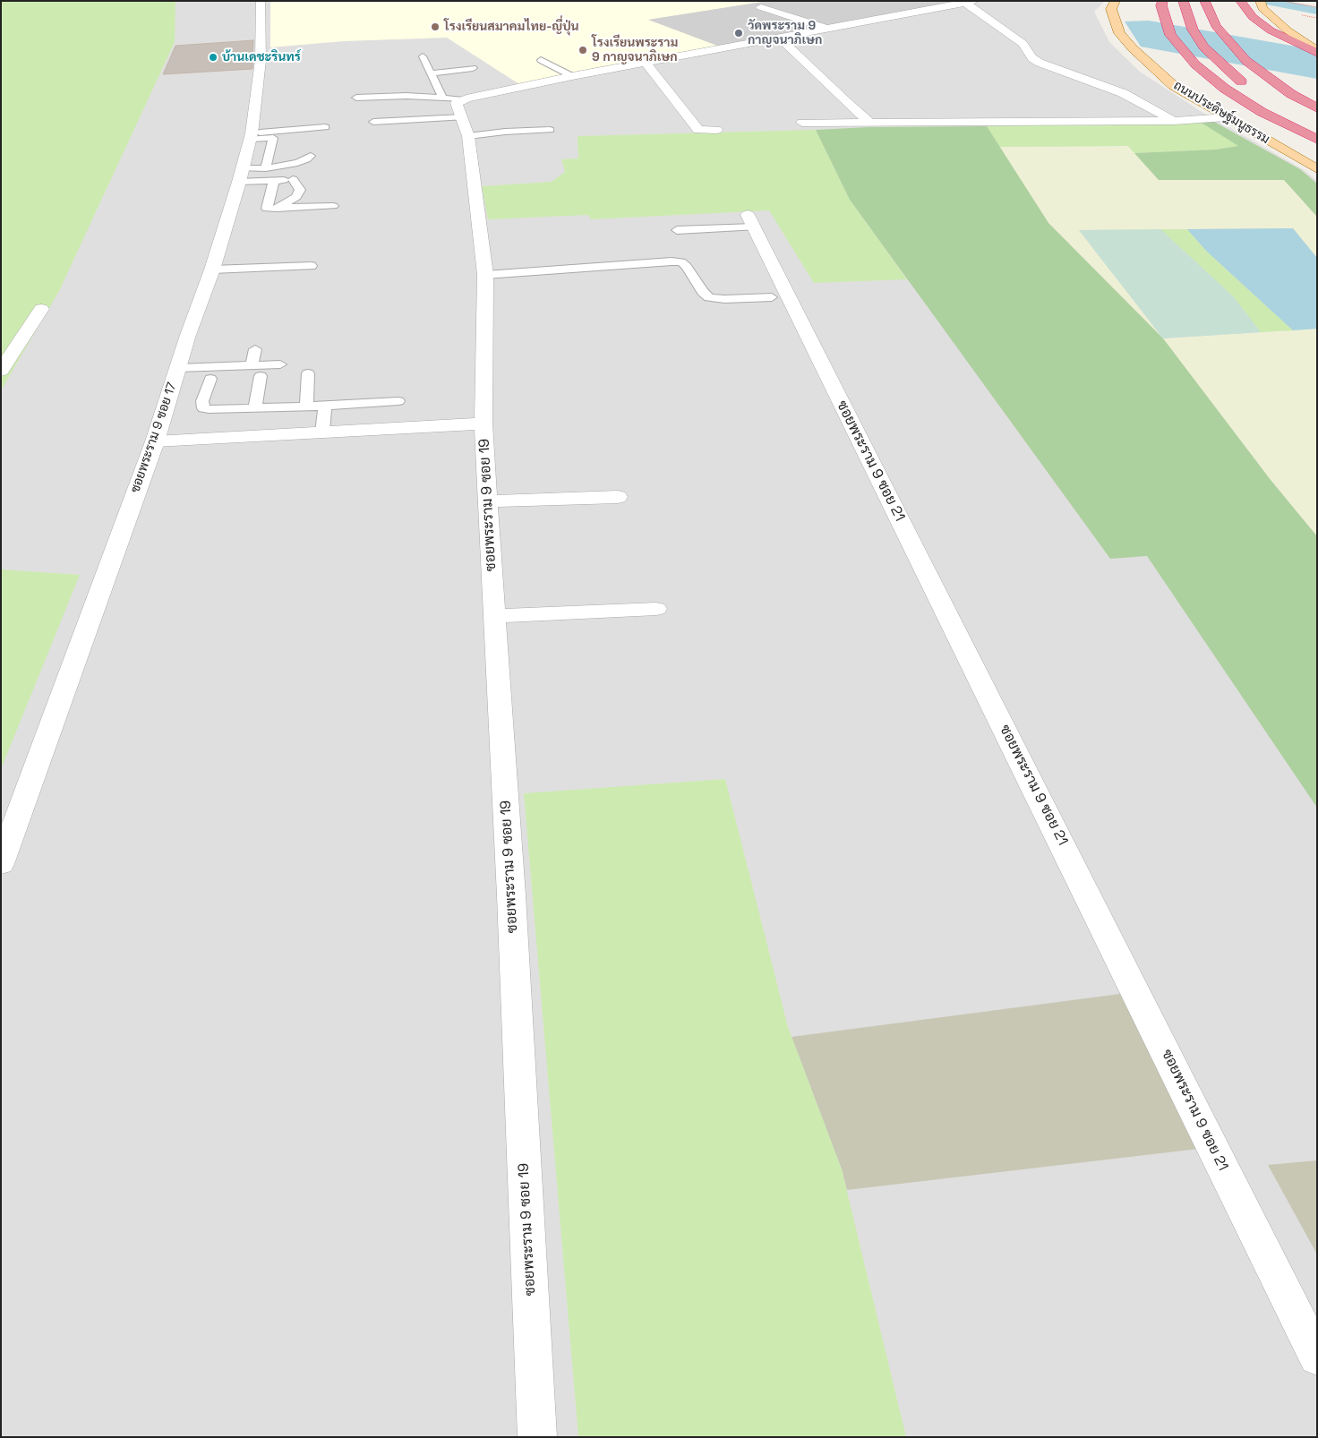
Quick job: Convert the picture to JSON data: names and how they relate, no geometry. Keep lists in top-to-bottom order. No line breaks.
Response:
{"streets":{"main road":["ถนนประดิษฐ์มนูธรรม"],"street":["ซอยพระราม 9 ซอย 17","ซอยพระราม 9 ซอย 21","ซอยพระราม 9 ซอย 19"]},"places":["โรงเรียนสมาคมไทย-ญี่ปุ่น","วัดพระราม 9 กาญจนาภิเษก","โรงเรียนพระราม 9 กาญจนาภิเษก","บ้านเดชะรินทร์"]}
